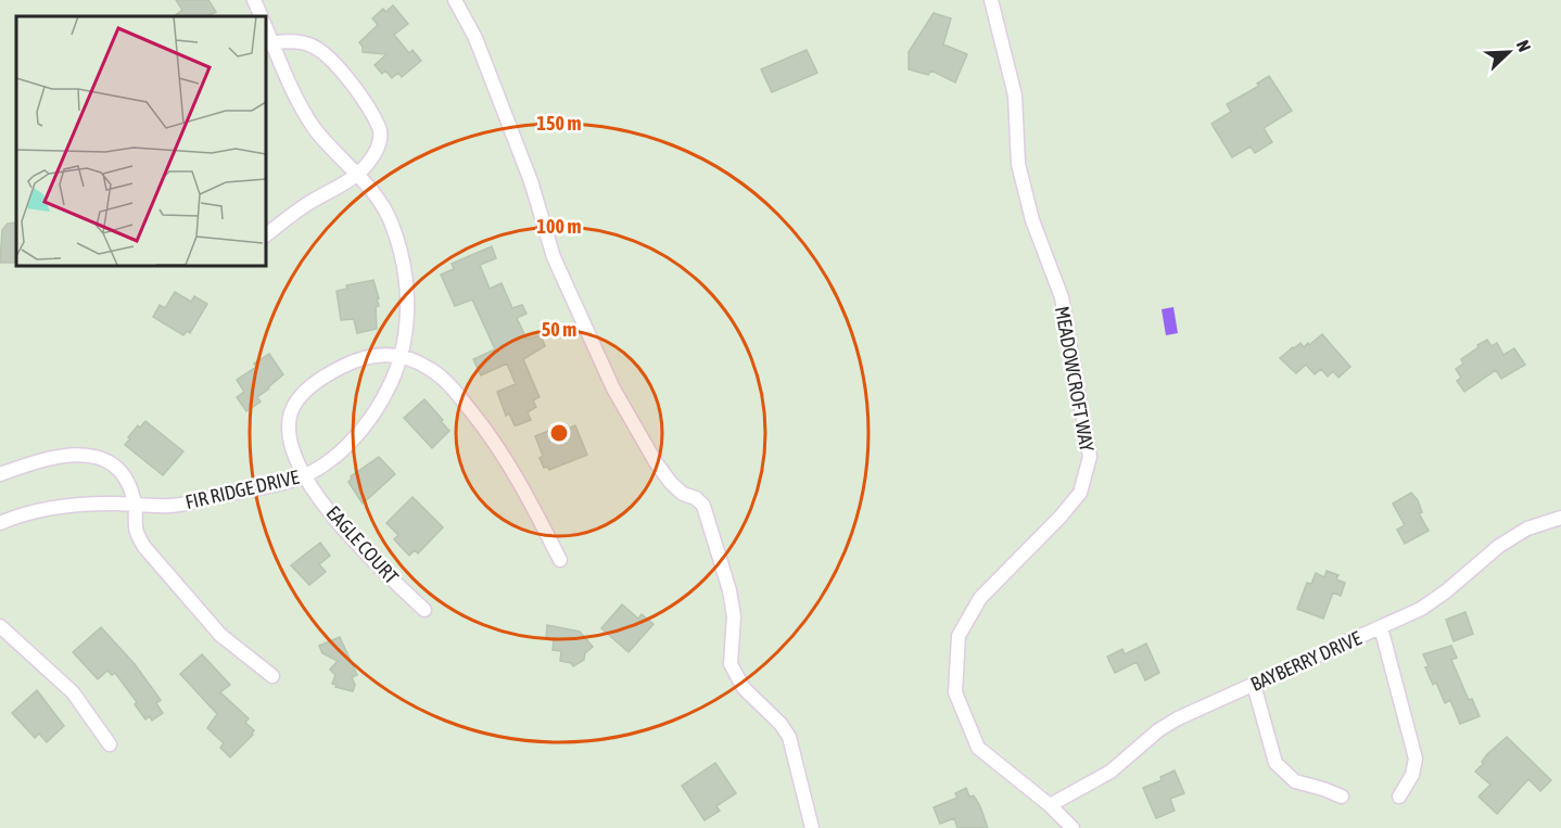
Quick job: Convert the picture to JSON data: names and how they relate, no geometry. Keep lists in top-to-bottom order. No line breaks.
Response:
{"streets":{"street":["MEADOWCROFT WAY","FIR RIDGE DRIVE","EAGLE COURT","BAYBERRY DRIVE"]},"crossings":[["MEADOWCROFT WAY","BAYBERRY DRIVE"],["FIR RIDGE DRIVE","EAGLE COURT"]],"north":"top right","rings":["150 m","100 m","50 m"]}
